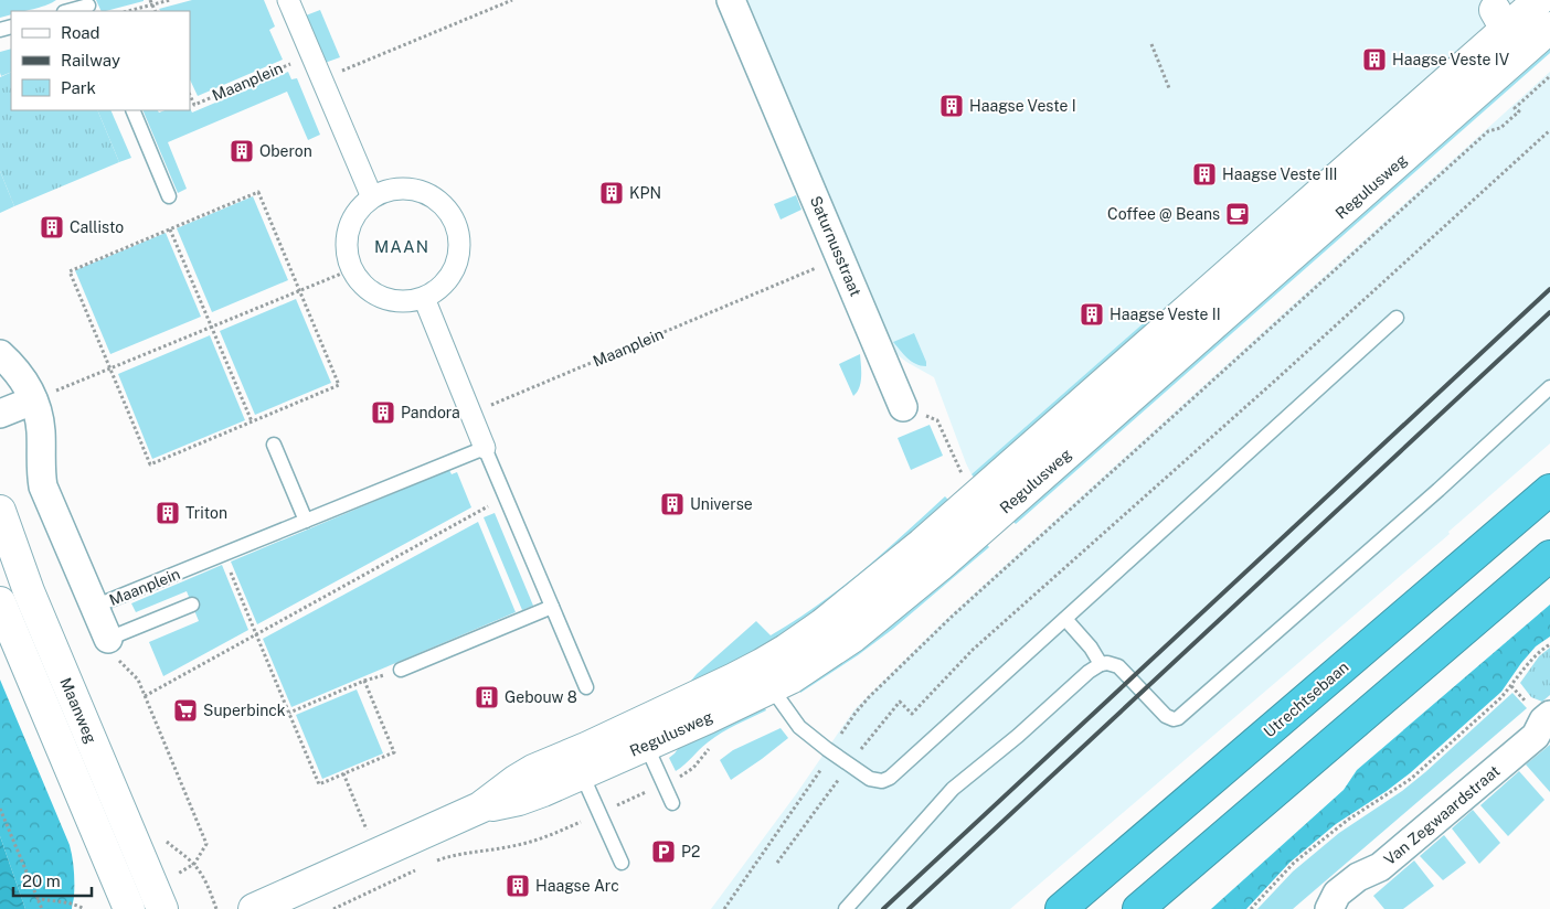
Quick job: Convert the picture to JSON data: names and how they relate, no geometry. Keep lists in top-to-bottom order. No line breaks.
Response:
{"streets":{"highway":["Utrechtsebaan"],"main road":["Regulusweg","Maanweg"],"street":["Maanplein","Saturnusstraat","Van Zegwaardstraat"]},"districts":["MAAN"],"places":{"building":["Haagse Veste IV","Haagse Veste I","Oberon","Haagse Veste III","KPN","Callisto","Haagse Veste II","Pandora","Universe","Triton","Gebouw 8","Haagse Arc"],"cafe":["Coffee @ Beans"],"supermarket":["Superbinck"],"parking":["P2"]},"legend":["Road","Railway","Park"],"scale_bar":"20 m"}
